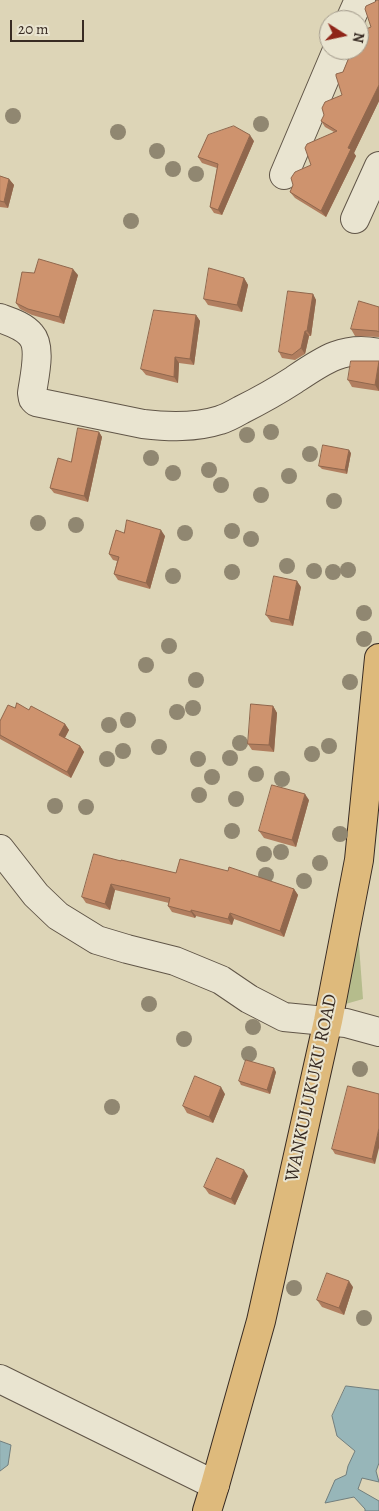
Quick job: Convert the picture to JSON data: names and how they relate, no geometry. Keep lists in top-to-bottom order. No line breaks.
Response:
{"streets":{"main road":["WANKULUKUKU ROAD"]},"scale_bar":"20 m","north":"right"}
